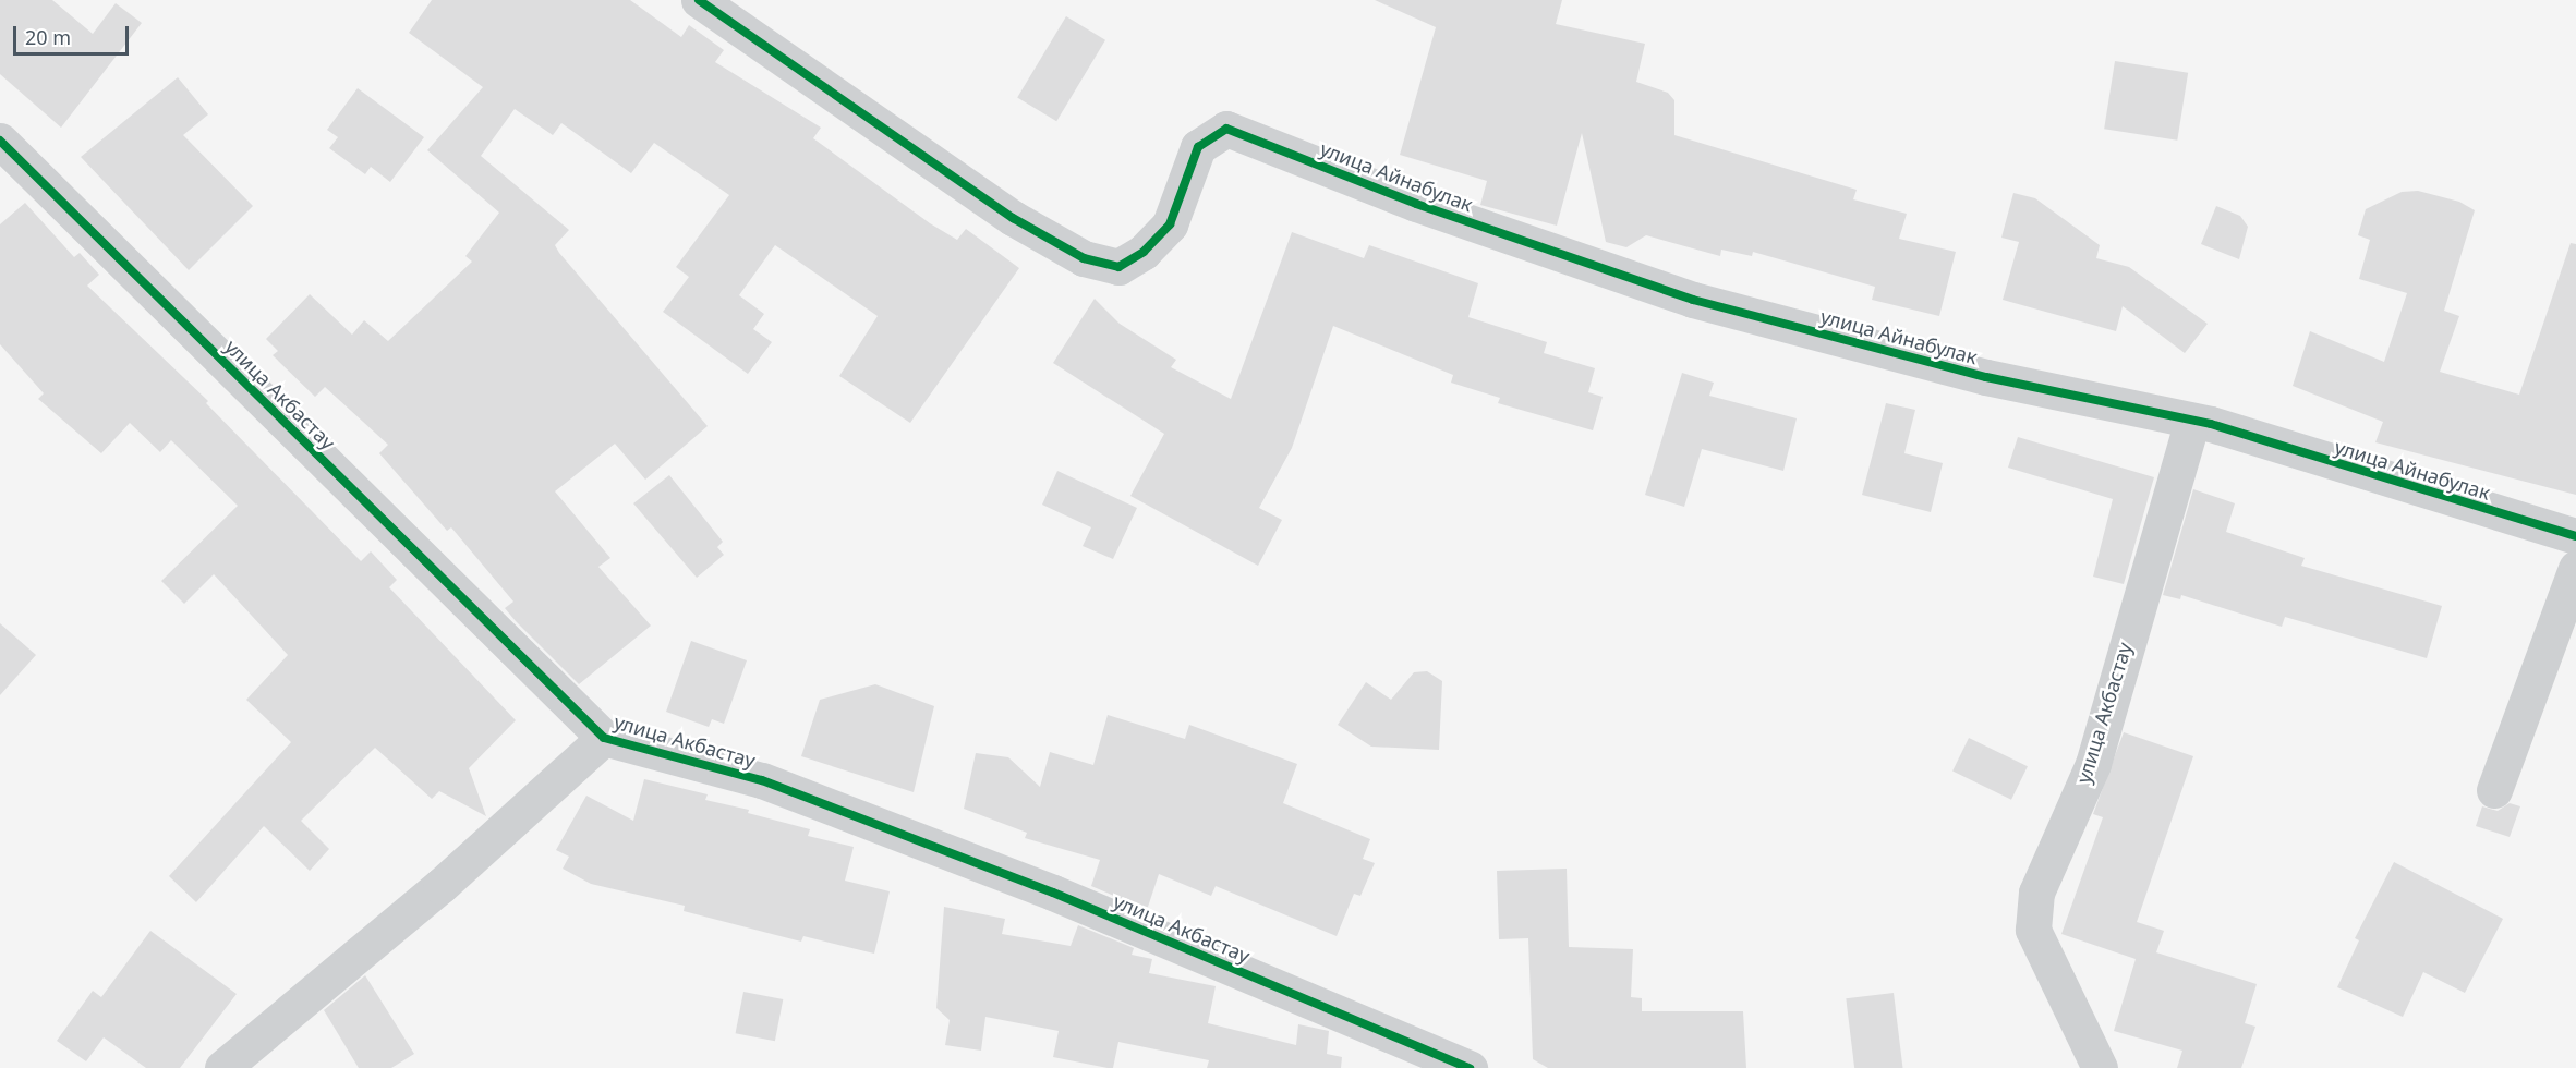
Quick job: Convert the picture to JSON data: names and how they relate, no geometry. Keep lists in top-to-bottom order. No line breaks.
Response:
{"streets":{"street":["улица Айнабулак","улица Акбастау"]},"crossings":[["улица Айнабулак","улица Акбастау"]],"scale_bar":"20 m"}
